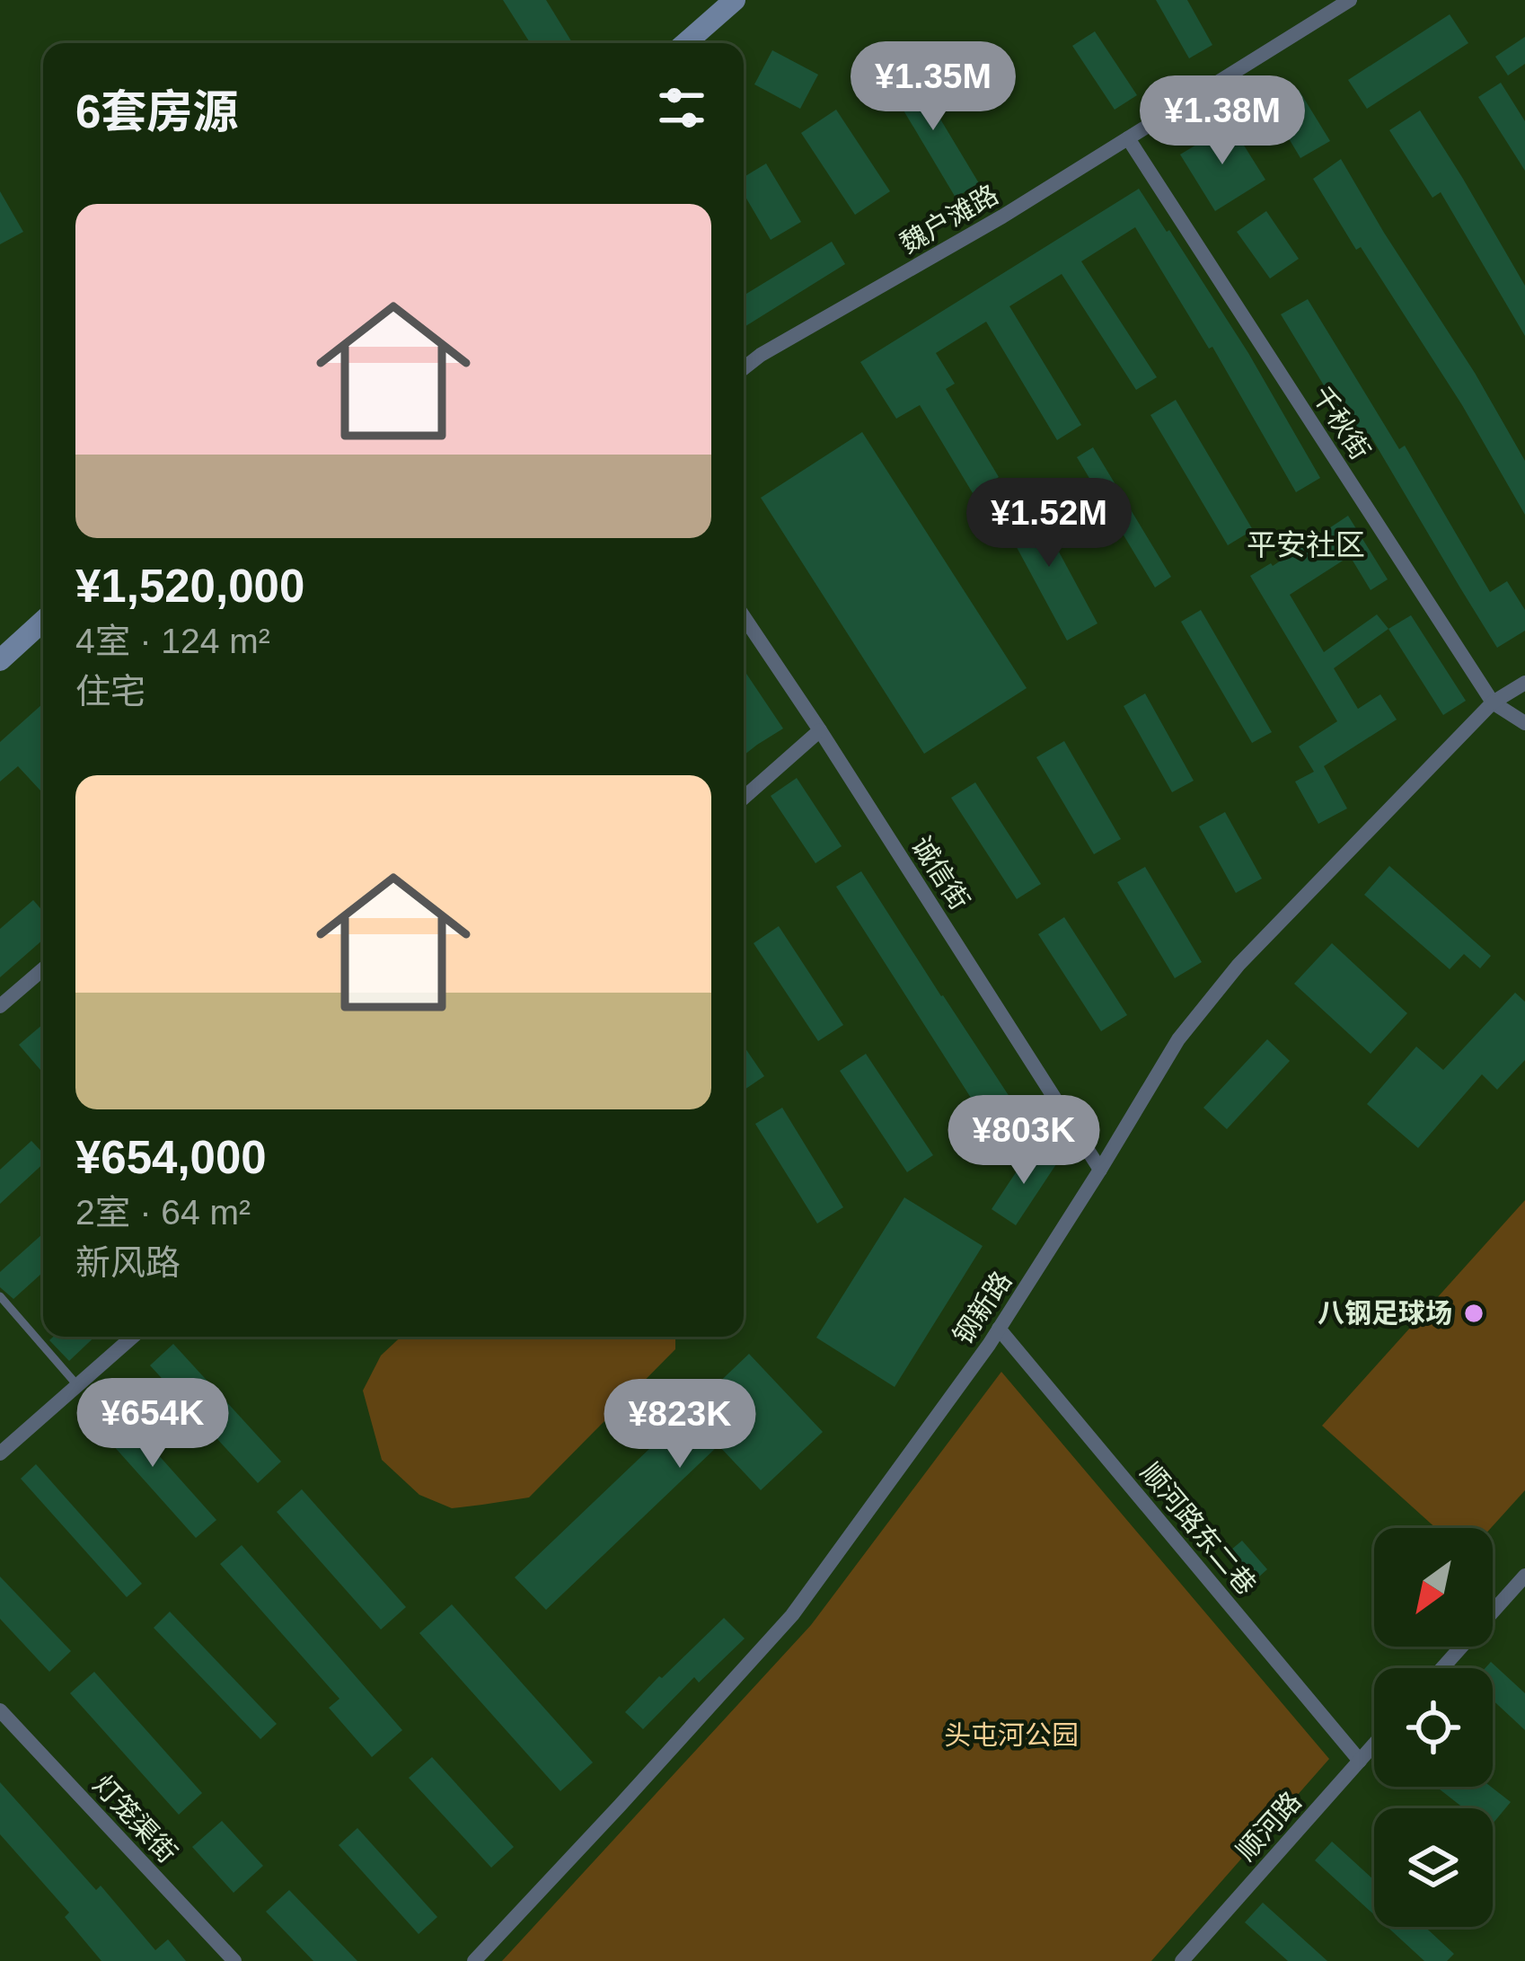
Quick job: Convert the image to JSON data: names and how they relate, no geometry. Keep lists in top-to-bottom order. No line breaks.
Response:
{"streets":{"street":["魏户滩路","千秋街","诚信街","钢新路","顺河路东二巷","灯笼渠街","顺河路"]},"crossings":[["魏户滩路","千秋街"],["千秋街","钢新路"],["诚信街","钢新路"],["钢新路","顺河路东二巷"],["顺河路东二巷","顺河路"]],"districts":["平安社区"],"parks":["头屯河公园"],"places":["八钢足球场"],"north":"bottom left","page":{"price":["¥1.35M","¥1.38M","¥1.52M","¥803K","¥654K","¥823K"],"heading":"6套房源","list":[{"name":"¥1,520,000","note":"4室 · 124 m² · 住宅"},{"name":"¥654,000","note":"2室 · 64 m² · 新风路"}]}}
